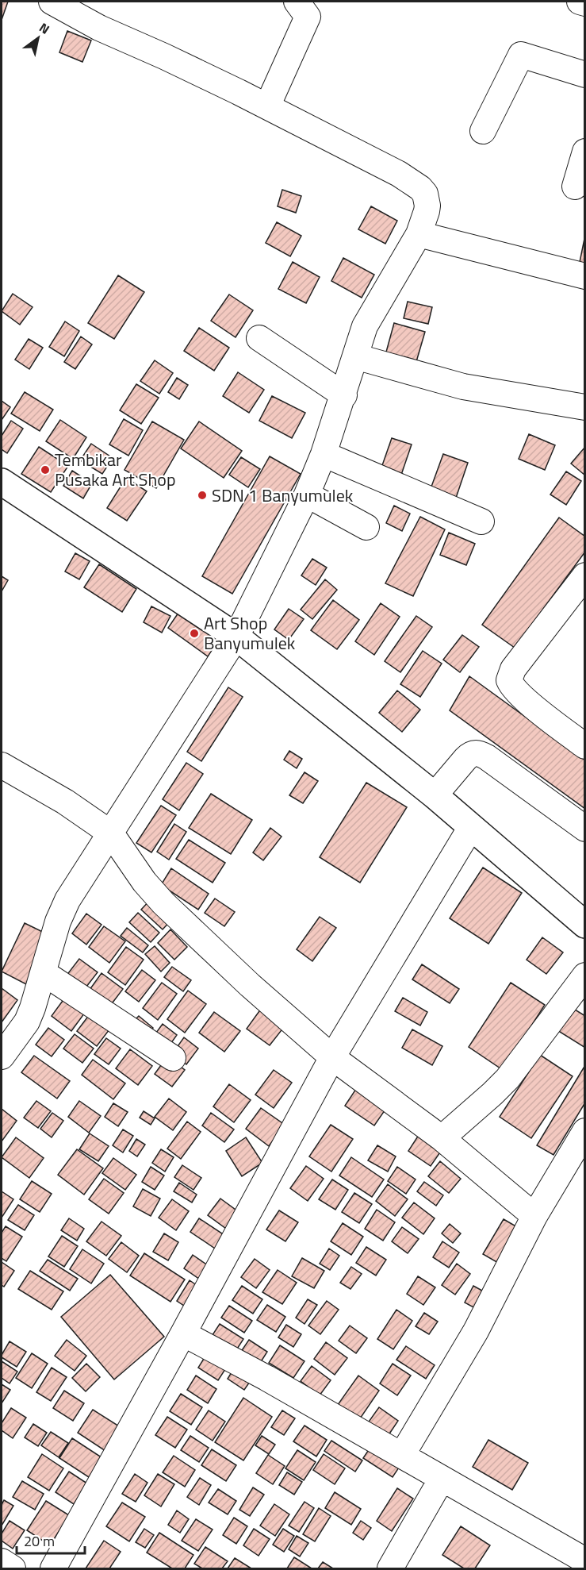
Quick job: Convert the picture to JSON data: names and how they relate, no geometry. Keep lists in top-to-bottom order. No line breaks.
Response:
{"places":["Tembikar Pusaka Art Shop","SDN 1 Banyumulek","Art Shop Banyumulek"],"scale_bar":"20 m","north":"top right"}
